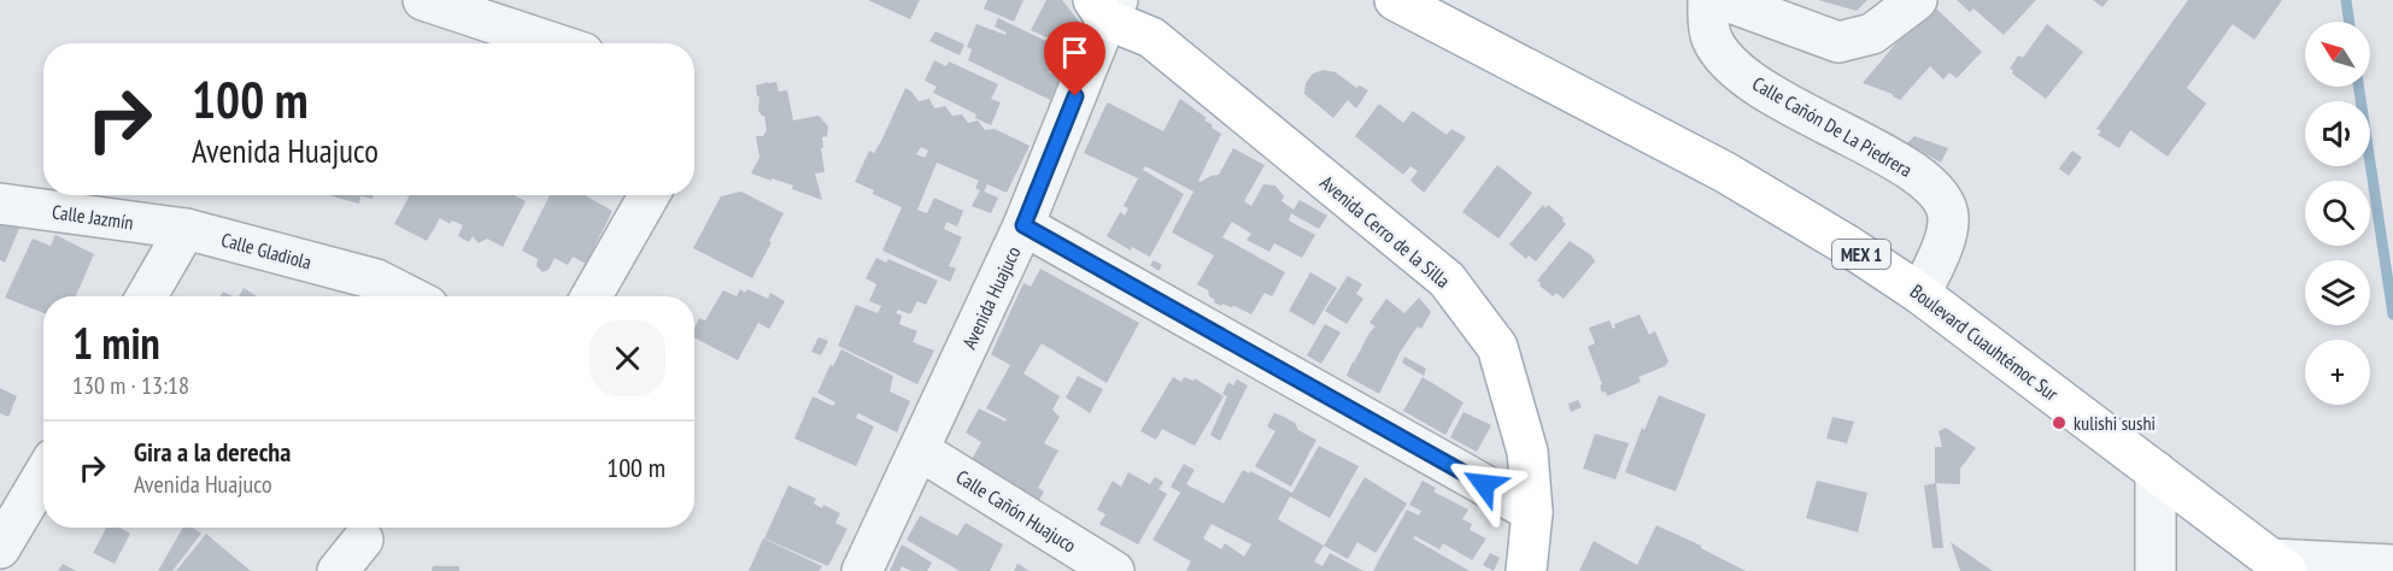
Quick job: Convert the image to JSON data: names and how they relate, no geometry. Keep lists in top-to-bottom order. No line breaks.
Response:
{"streets":{"main road":["Avenida Cerro de la Silla","MEX 1","Boulevard Cuauhtémoc Sur"],"street":["Calle Cañón De La Piedrera","Calle Jazmín","Calle Gladiola","Avenida Huajuco","Calle Cañón Huajuco"]},"crossings":[["Calle Cañón De La Piedrera","Boulevard Cuauhtémoc Sur"],["Calle Jazmín","Calle Gladiola"],["Avenida Cerro de la Silla","Avenida Huajuco"],["Avenida Huajuco","Calle Cañón Huajuco"]],"places":["kulishi sushi"],"north":"top left","page":{"map_buttons":"+","turn":["100 m","Avenida Huajuco"],"heading":["1 min","130 m · 13:18"],"list":[{"name":"Gira a la derecha","note":"Avenida Huajuco","value":"100 m"}]}}
